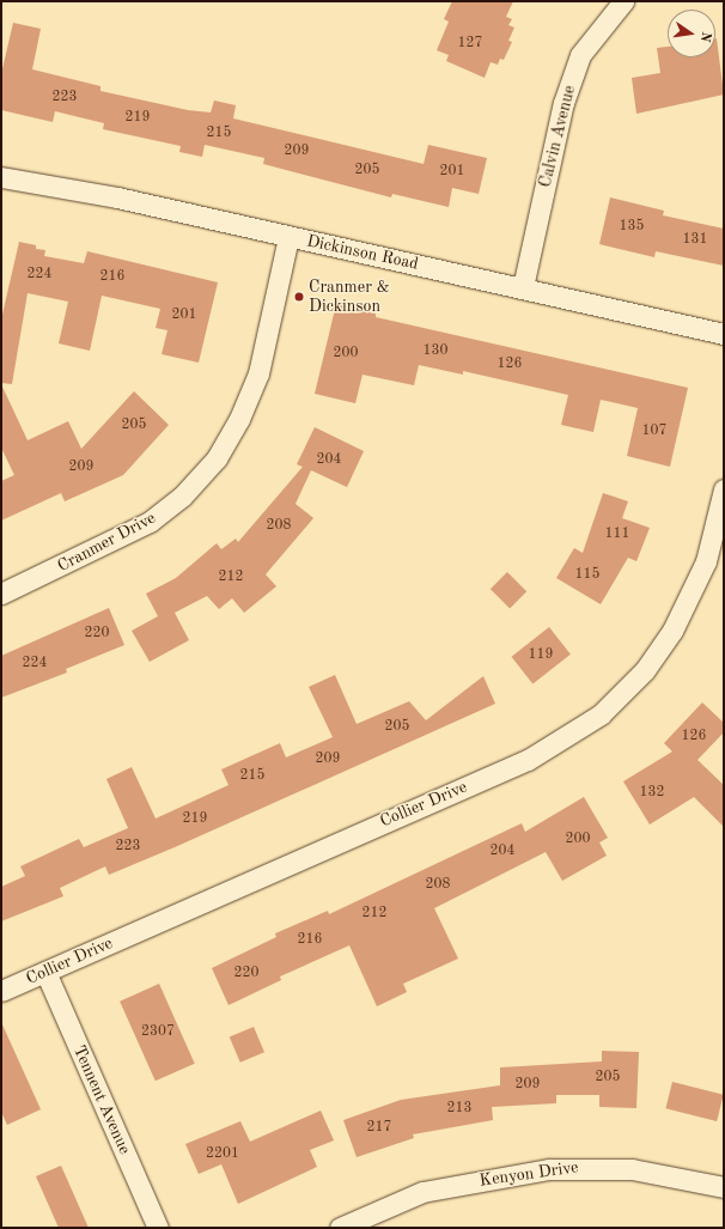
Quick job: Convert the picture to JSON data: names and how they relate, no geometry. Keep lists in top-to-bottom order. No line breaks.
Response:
{"streets":{"street":["Calvin Avenue","Dickinson Road","Cranmer Drive","Collier Drive","Tennent Avenue","Kenyon Drive"]},"crossings":[["Calvin Avenue","Dickinson Road"],["Dickinson Road","Cranmer Drive"],["Collier Drive","Tennent Avenue"]],"places":["Cranmer & Dickinson"],"house_numbers":["127","223","219","215","209","205","201","135","131","224","216","201","130","200","126","205","107","204","209","208","111","115","212","220","119","224","205","126","209","215","132","219","200","223","204","208","212","216","220","2307","205","209","213","217","2201"],"north":"right"}
